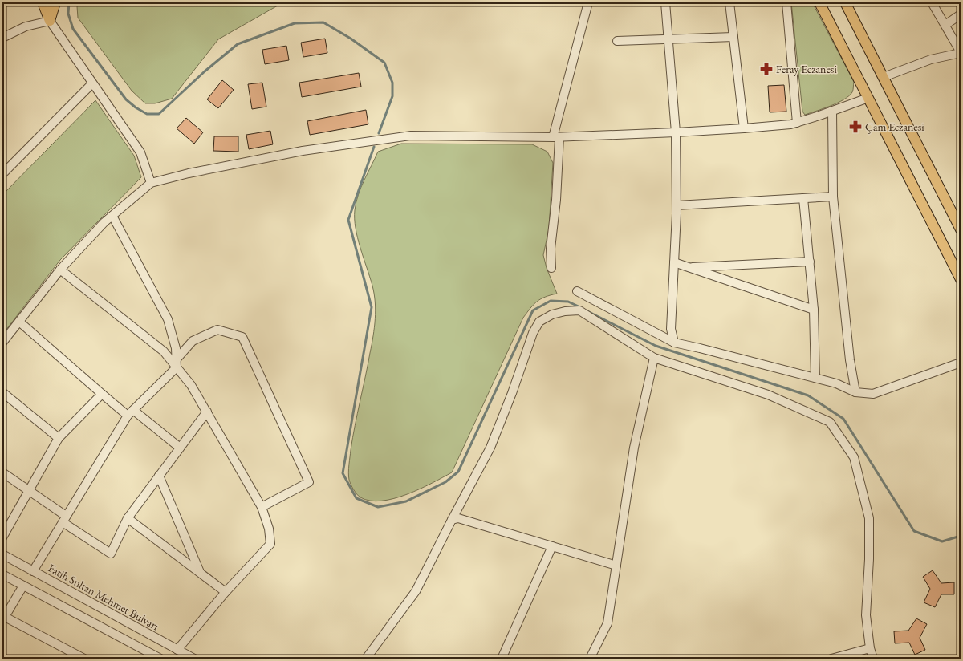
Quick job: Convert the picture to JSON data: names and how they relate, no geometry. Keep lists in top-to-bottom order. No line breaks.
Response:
{"streets":{"street":["Fatih Sultan Mehmet Bulvarı"]},"places":{"pharmacy":["Feray Eczanesi","Çam Eczanesi"]}}
